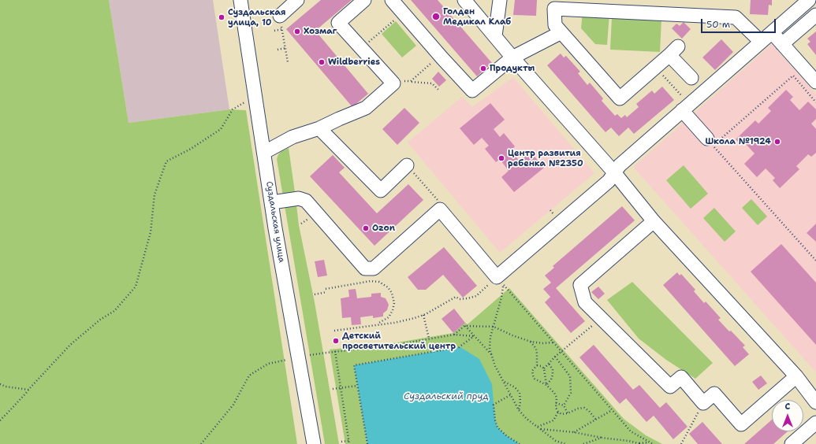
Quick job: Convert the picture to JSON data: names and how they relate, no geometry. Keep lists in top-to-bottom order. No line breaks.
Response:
{"streets":{"street":["Суздальская улица"]},"water":["Суздальский пруд"],"places":["Голден Медикал Клаб","Суздальская улица, 10","Хозмаг","Wildberries","Продукты","Школа №1924","Центр развития ребенка №2350","Ozon","Детский просветительский центр"],"scale_bar":"50 m","north":"top"}
